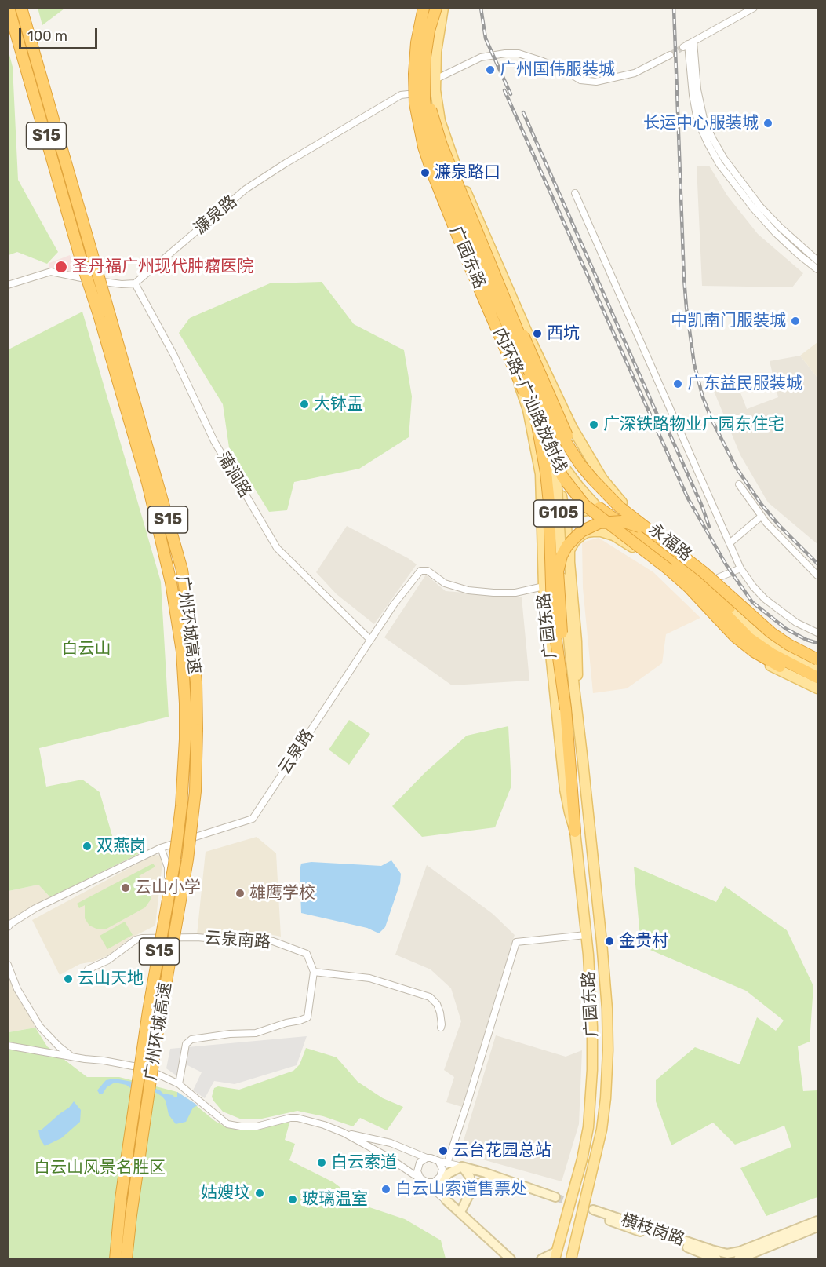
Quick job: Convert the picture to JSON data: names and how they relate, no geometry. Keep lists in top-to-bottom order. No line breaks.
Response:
{"streets":{"highway":["S15","内环路-广汕路放射线","广州环城高速"],"main road":["广园东路","G105","永福路","横枝岗路"],"street":["濂泉路","蒲涧路","云泉路","云泉南路"]},"crossings":[["濂泉路","广园东路"],["濂泉路","蒲涧路"],["广园东路","内环路-广汕路放射线"],["广园东路","永福路"],["广园东路","云泉路"],["蒲涧路","云泉路"]],"parks":["白云山","白云山风景名胜区"],"places":["广州国伟服装城","长运中心服装城","濂泉路口","圣丹福广州现代肿瘤医院","中凯南门服装城","西坑","广东益民服装城","大钵盂","广深铁路物业广园东住宅","双燕岗","云山小学","雄鹰学校","金贵村","云山天地","云台花园总站","白云索道","白云山索道售票处","姑嫂坟","玻璃温室"],"scale_bar":"100 m"}
